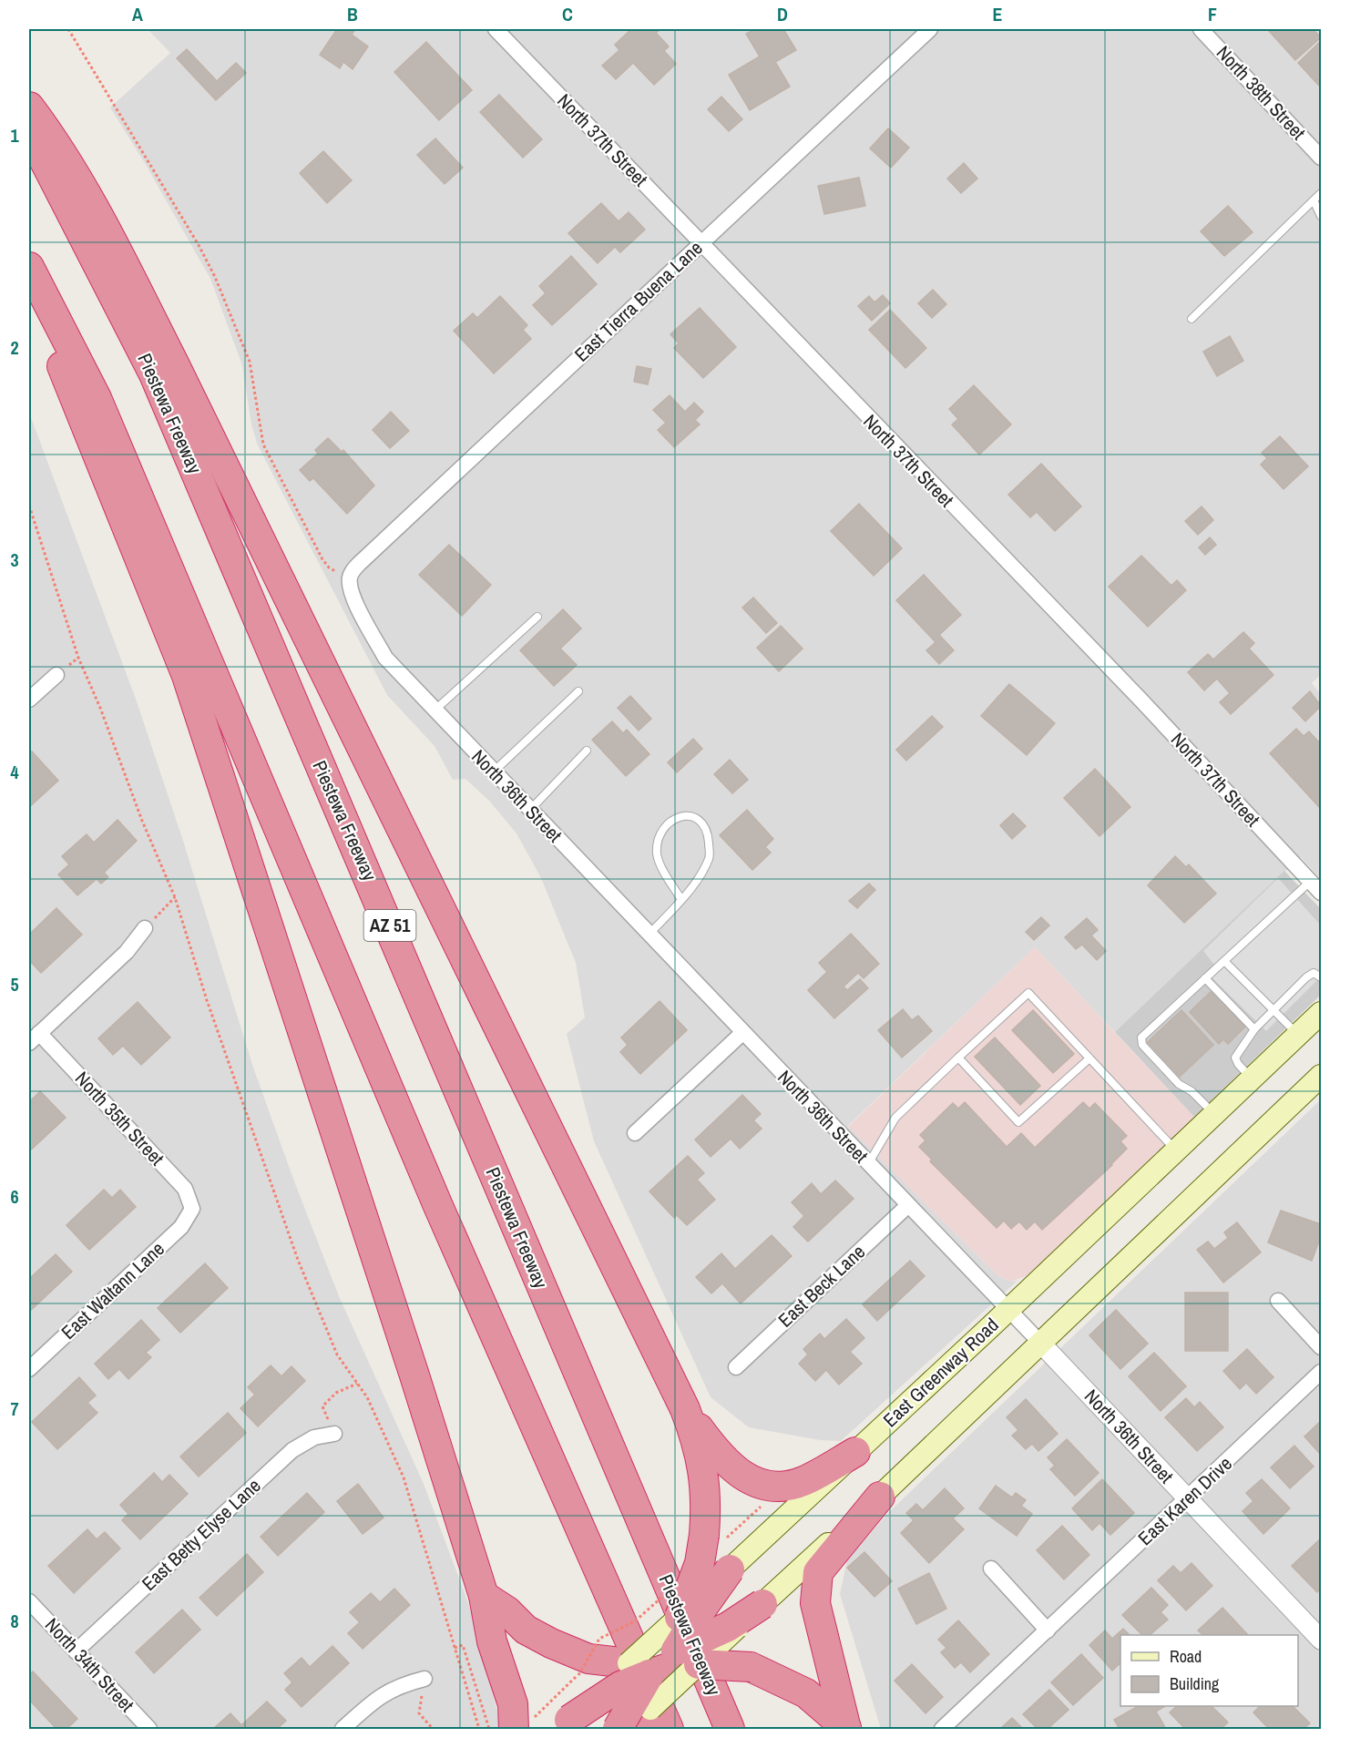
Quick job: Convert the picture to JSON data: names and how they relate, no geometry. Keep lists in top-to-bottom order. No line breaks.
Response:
{"streets":{"highway":["Piestewa Freeway","AZ 51"],"main road":["East Greenway Road"],"street":["North 38th Street","North 37th Street","East Tierra Buena Lane","North 36th Street","North 35th Street","East Beck Lane","East Waltann Lane","East Karen Drive","East Betty Elyse Lane","North 34th Street"]},"crossings":[["North 37th Street","East Tierra Buena Lane"],["East Tierra Buena Lane","North 36th Street"],["North 36th Street","East Beck Lane"],["North 36th Street","East Greenway Road"],["North 36th Street","East Karen Drive"],["North 35th Street","East Waltann Lane"],["East Betty Elyse Lane","North 34th Street"]],"legend":["Road","Building"],"grid":{"columns":["A","B","C","D","E","F"],"rows":["1","2","3","4","5","6","7","8"]}}
